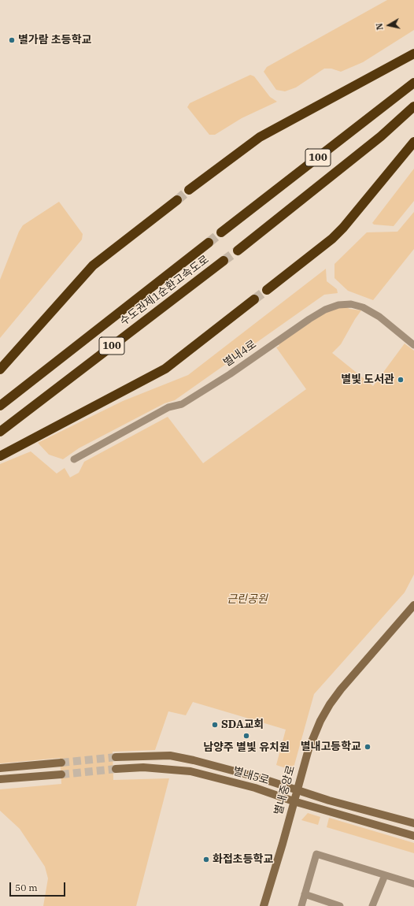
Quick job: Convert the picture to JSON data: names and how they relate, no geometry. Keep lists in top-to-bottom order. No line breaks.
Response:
{"streets":{"highway":["100","수도권제1순환고속도로"],"street":["별내4로","별내5로","별내중앙로"]},"crossings":[["별내5로","별내중앙로"]],"parks":["근린공원"],"places":["별가람 초등학교","별빛 도서관","SDA교회","남양주 별빛 유치원","별내고등학교","화접초등학교"],"scale_bar":"50 m","north":"left"}
